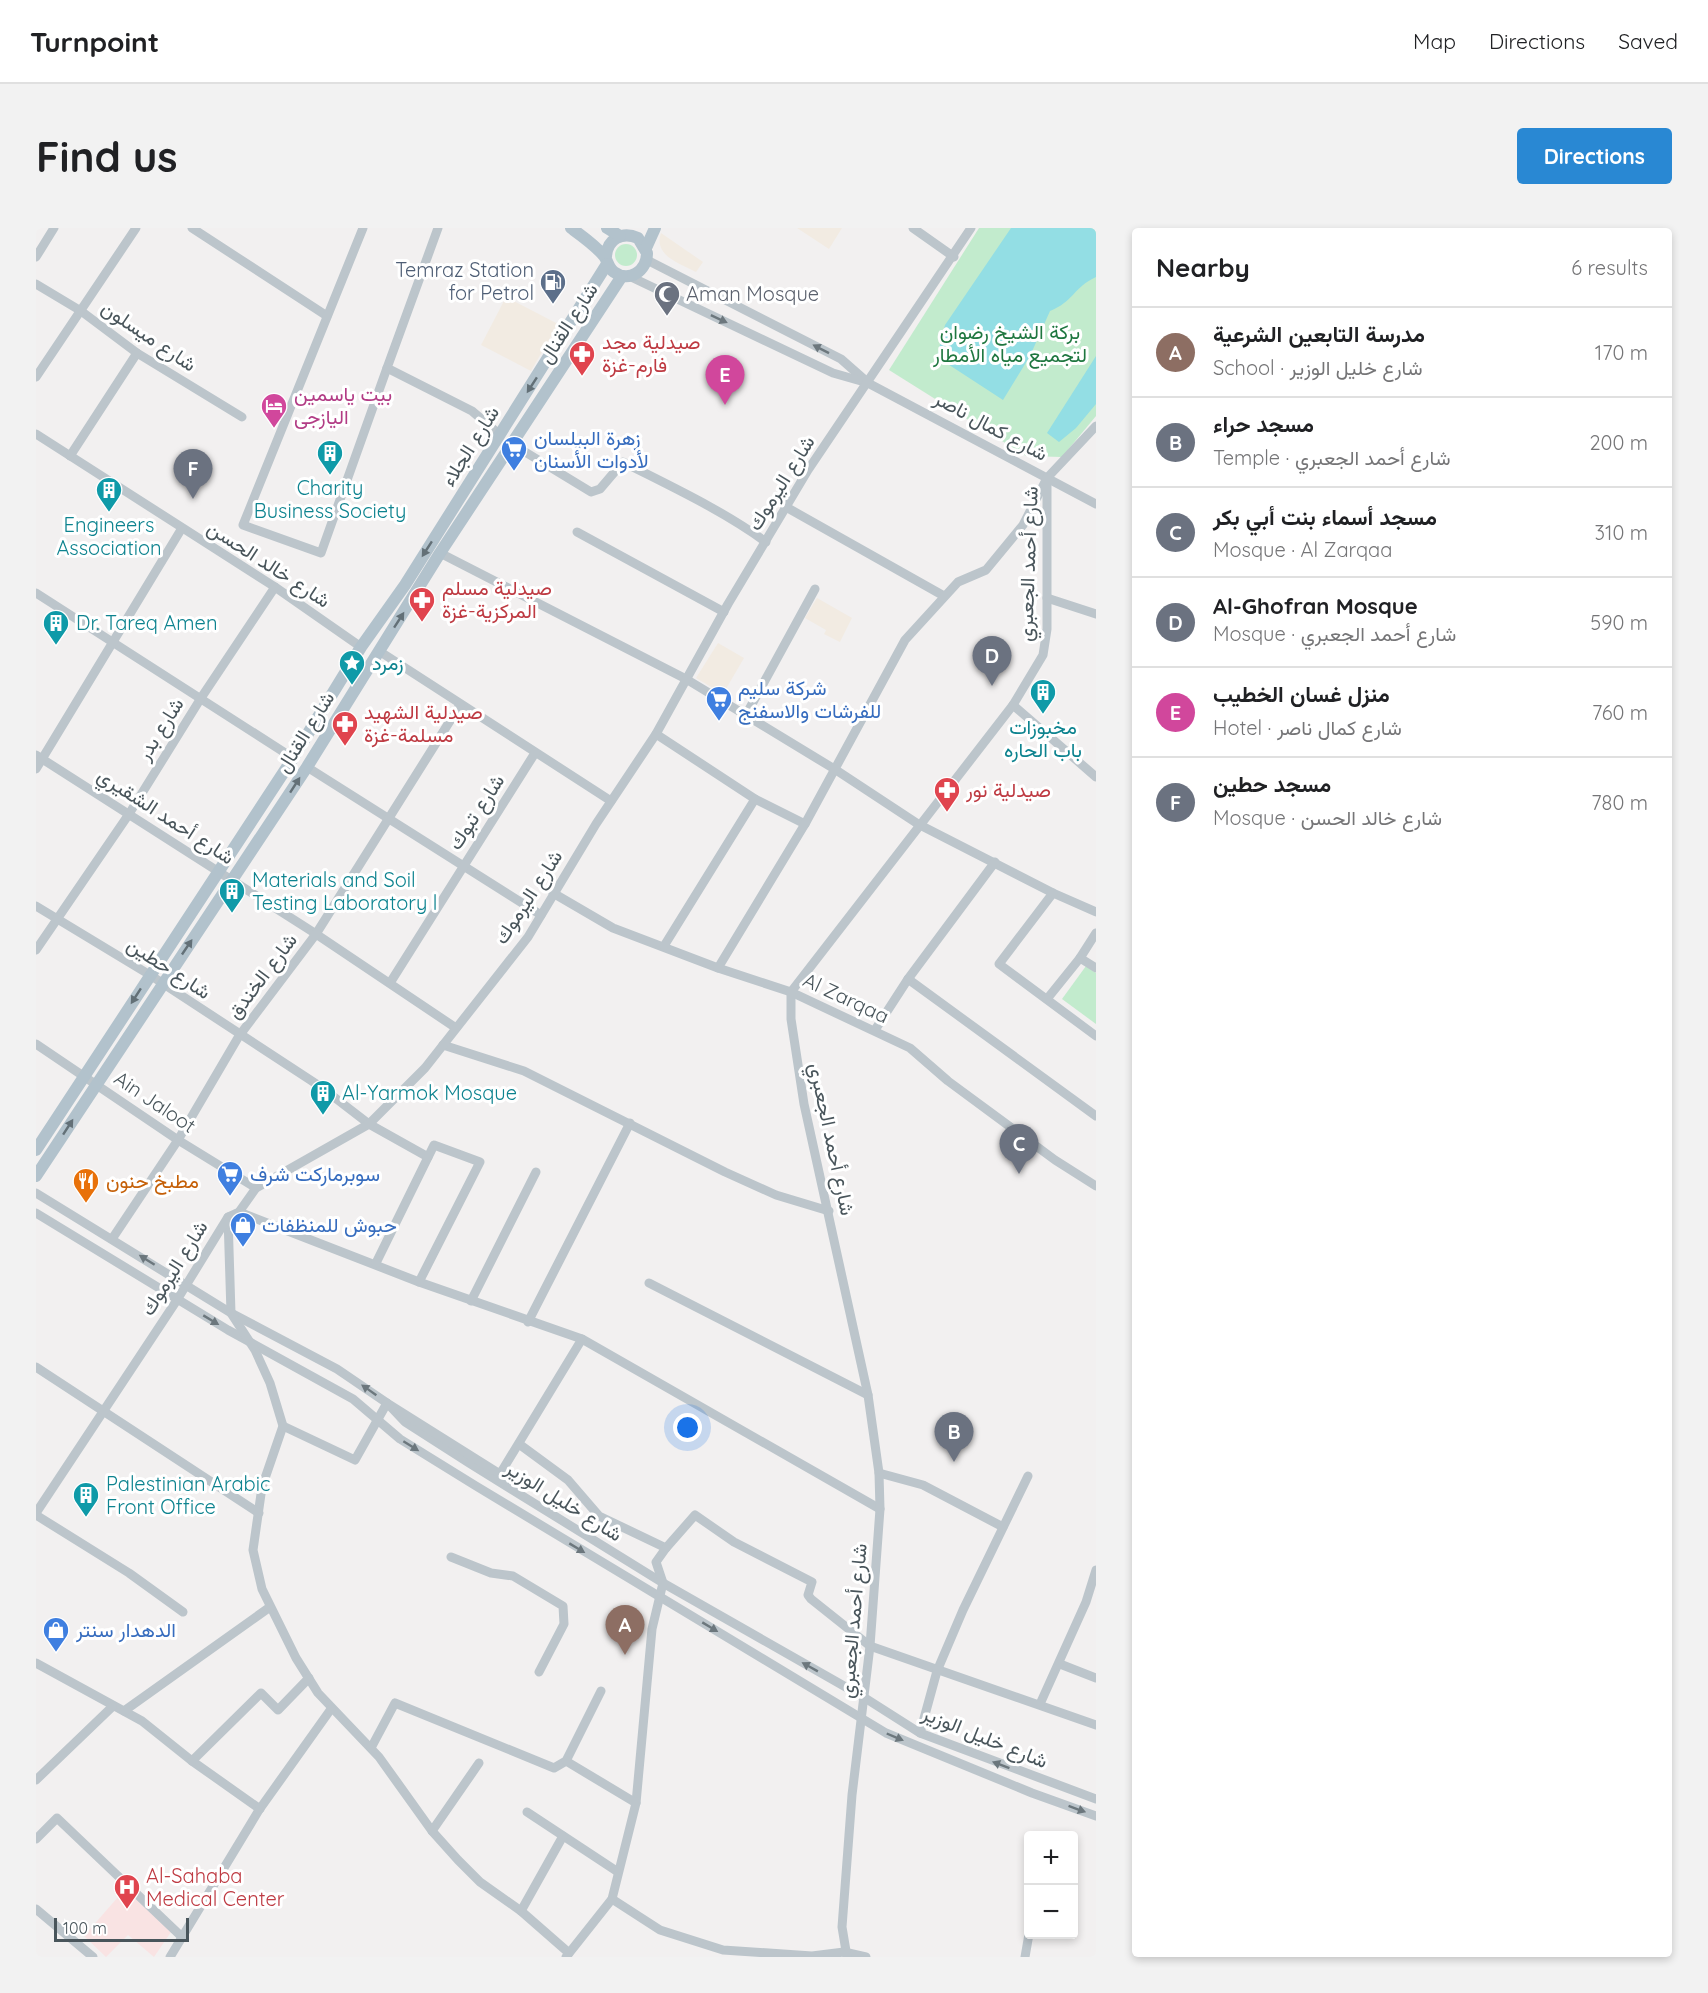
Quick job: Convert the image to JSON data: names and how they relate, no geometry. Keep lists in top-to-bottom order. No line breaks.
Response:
{"streets":{"main road":["شارع القنال","شارع الجلاء"],"street":["شارع ميسلون","شارع كمال ناصر","شارع اليرموك","شارع خالد الحسن","شارع أحمد الجعبري","شارع بدر","شارع تبوك","شارع أحمد الشقيري","شارع حطين","شارع الخندق","Al Zarqaa","Ain Jaloot","شارع خليل الوزير"]},"crossings":[["شارع القنال","شارع كمال ناصر"],["شارع القنال","شارع الجلاء"],["شارع القنال","شارع خالد الحسن"],["شارع القنال","شارع أحمد الشقيري"],["شارع القنال","شارع حطين"],["شارع القنال","Ain Jaloot"],["شارع كمال ناصر","شارع الجلاء"],["شارع كمال ناصر","شارع اليرموك"],["شارع كمال ناصر","شارع أحمد الجعبري"],["شارع الجلاء","شارع خالد الحسن"],["شارع اليرموك","شارع أحمد الشقيري"],["شارع اليرموك","شارع حطين"],["شارع اليرموك","Al Zarqaa"],["شارع اليرموك","Ain Jaloot"],["شارع اليرموك","شارع خليل الوزير"],["شارع خالد الحسن","شارع بدر"],["شارع أحمد الجعبري","Al Zarqaa"],["شارع أحمد الجعبري","شارع خليل الوزير"],["شارع بدر","شارع أحمد الشقيري"],["شارع بدر","شارع حطين"],["شارع تبوك","شارع أحمد الشقيري"],["شارع أحمد الشقيري","شارع الخندق"],["شارع حطين","شارع الخندق"],["شارع الخندق","Ain Jaloot"],["شارع الخندق","شارع خليل الوزير"]],"one_way":["شارع الجلاء"],"parks":["بركة الشيخ رضوان لتجميع مياه الأمطار"],"places":{"fuel station":["Temraz Station for Petrol"],"mosque":["Aman Mosque"],"pharmacy":["صيدلية مجد فارم-غزة","صيدلية مسلم المركزية-غزة","صيدلية الشهيد مسلمة-غزة","صيدلية نور"],"hotel":["بيت ياسمين اليازجى"],"supermarket":["زهرة البيلسان لأدوات الأسنان","شركة سليم للفرشات والاسفنج","سوبرماركت شرف"],"building":["Charity Business Society","Engineers Association","Dr. Tareq Amen","مخبوزات باب الحاره","Materials and Soil Testing Laboratory l","Al-Yarmok Mosque","Palestinian Arabic Front Office"],"place":["زمرد"],"restaurant":["مطبخ حنون"],"shop":["حبوش للمنظفات","الدهدار سنتر"],"hospital":["Al-Sahaba Medical Center"]},"scale_bar":"100 m","page":{"header":"Turnpoint","nav":["Map","Directions","Saved"],"buttons":"Directions","title":"Find us","heading":["Nearby","6 results"],"list":[{"mark":"A","name":"مدرسة التابعين الشرعية","note":"School · شارع خليل الوزير","value":"170 m"},{"mark":"B","name":"مسجد حراء","note":"Temple · شارع أحمد الجعبري","value":"200 m"},{"mark":"C","name":"مسجد أسماء بنت أبي بكر","note":"Mosque · Al Zarqaa","value":"310 m"},{"mark":"D","name":"Al-Ghofran Mosque","note":"Mosque · شارع أحمد الجعبري","value":"590 m"},{"mark":"E","name":"منزل غسان الخطيب","note":"Hotel · شارع كمال ناصر","value":"760 m"},{"mark":"F","name":"مسجد حطين","note":"Mosque · شارع خالد الحسن","value":"780 m"}],"pins":["E","F","D","C","B","A"],"map_buttons":["+","−"],"scale":"100 m"}}
